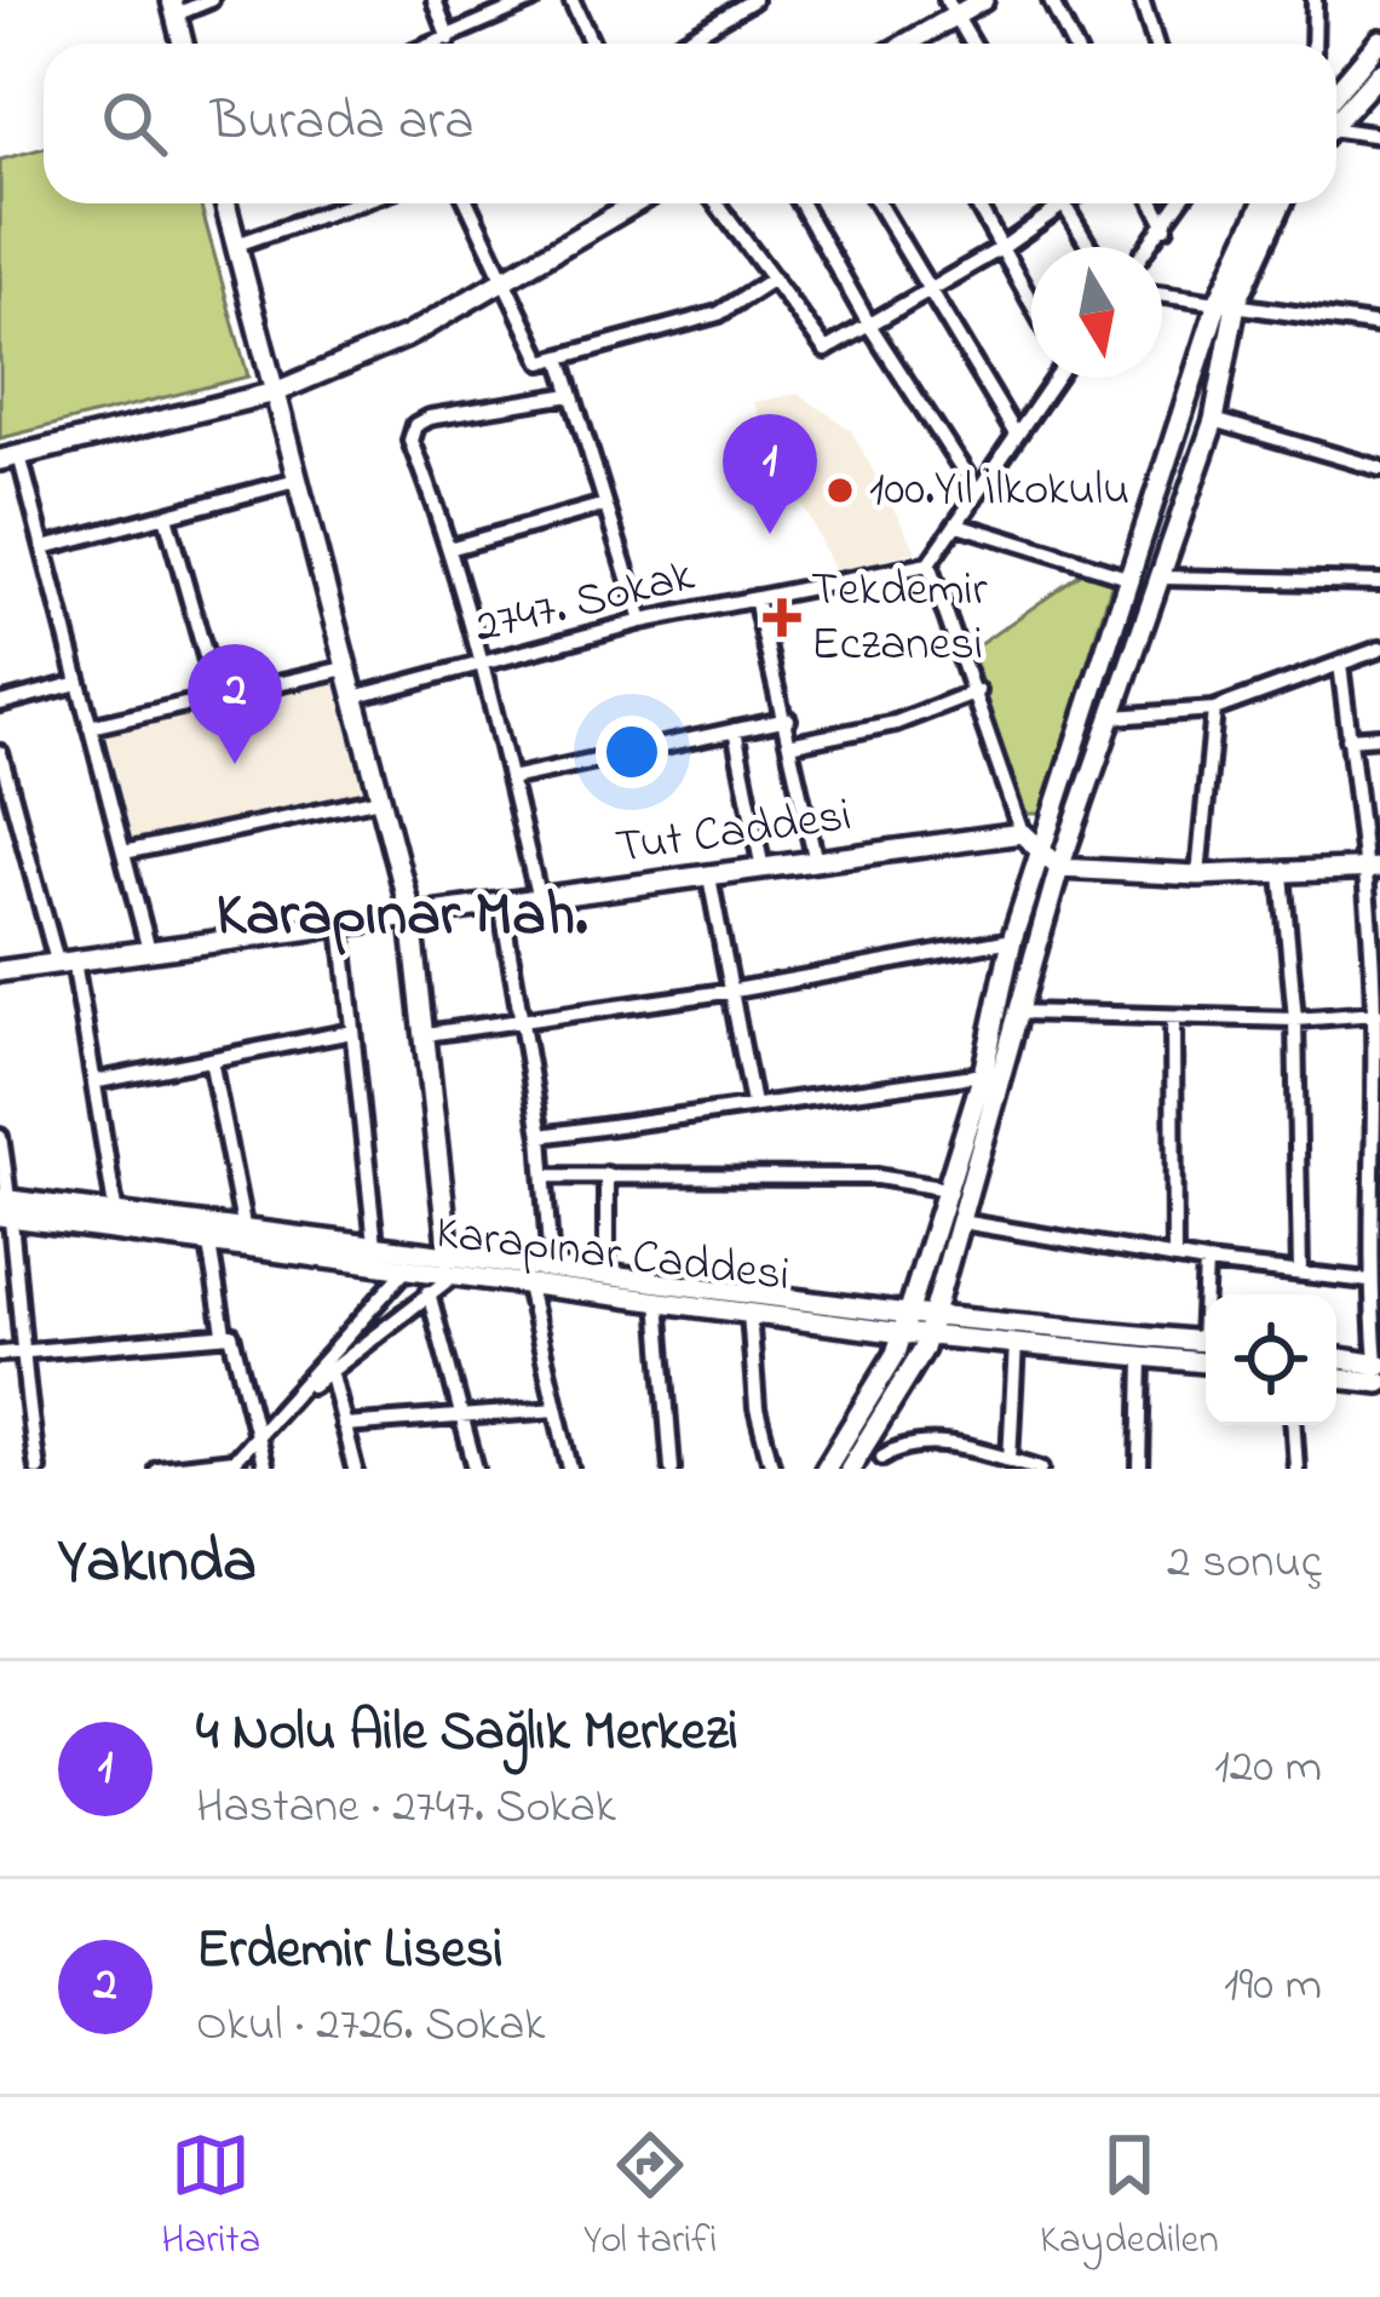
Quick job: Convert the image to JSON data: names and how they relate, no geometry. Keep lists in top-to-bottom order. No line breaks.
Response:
{"streets":{"main road":["Tut Caddesi","Karapınar Caddesi"],"street":["2747. Sokak"]},"districts":["Karapınar Mah."],"places":{"other":["100.Yıl İlkokulu"],"health":["Tekdemir Eczanesi"]},"north":"bottom","page":{"search":"Burada ara","pins":["1","2"],"heading":["Yakında","2 sonuç"],"list":[{"mark":"1","name":"4 Nolu Aile Sağlık Merkezi","note":"Hastane · 2747. Sokak","value":"120 m"},{"mark":"2","name":"Erdemir Lisesi","note":"Okul · 2726. Sokak","value":"190 m"}],"nav":["Harita","Yol tarifi","Kaydedilen"]}}
